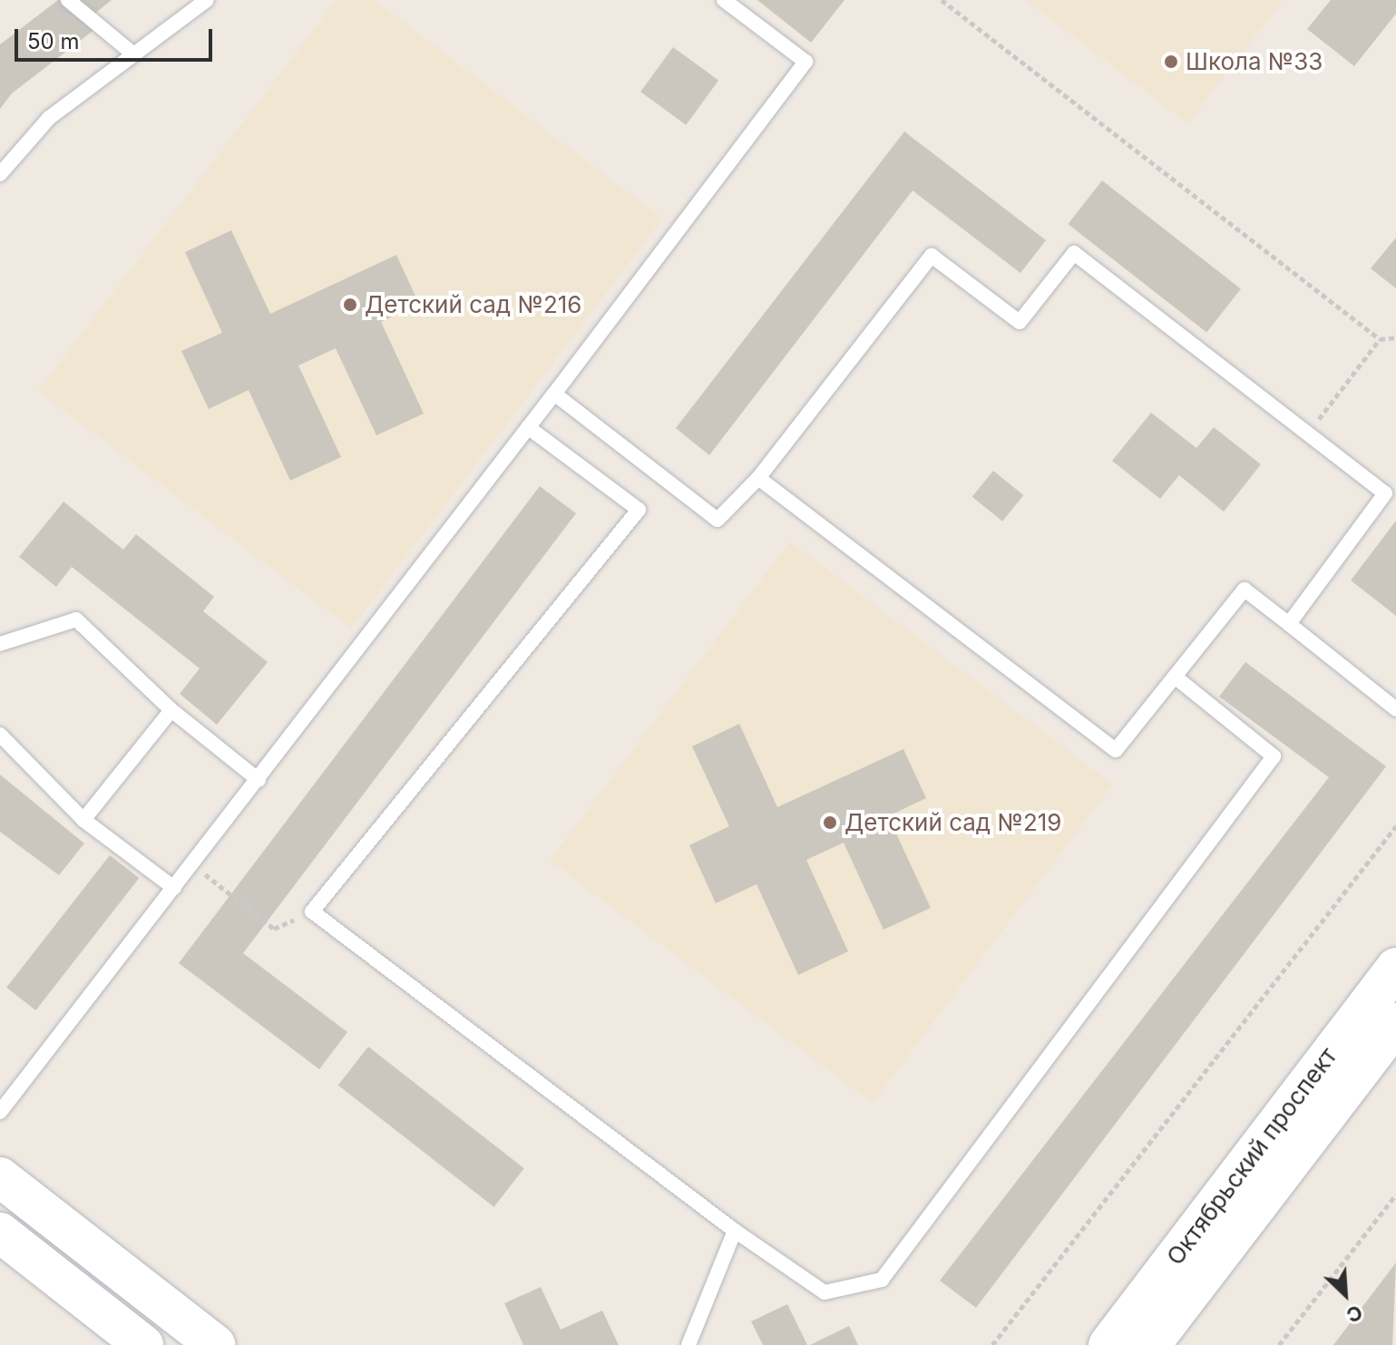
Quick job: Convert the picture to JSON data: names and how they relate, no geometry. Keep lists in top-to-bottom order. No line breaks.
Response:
{"streets":{"main road":["Октябрьский проспект"]},"places":["Школа №33","Детский сад №216","Детский сад №219"],"scale_bar":"50 m","north":"bottom right"}
